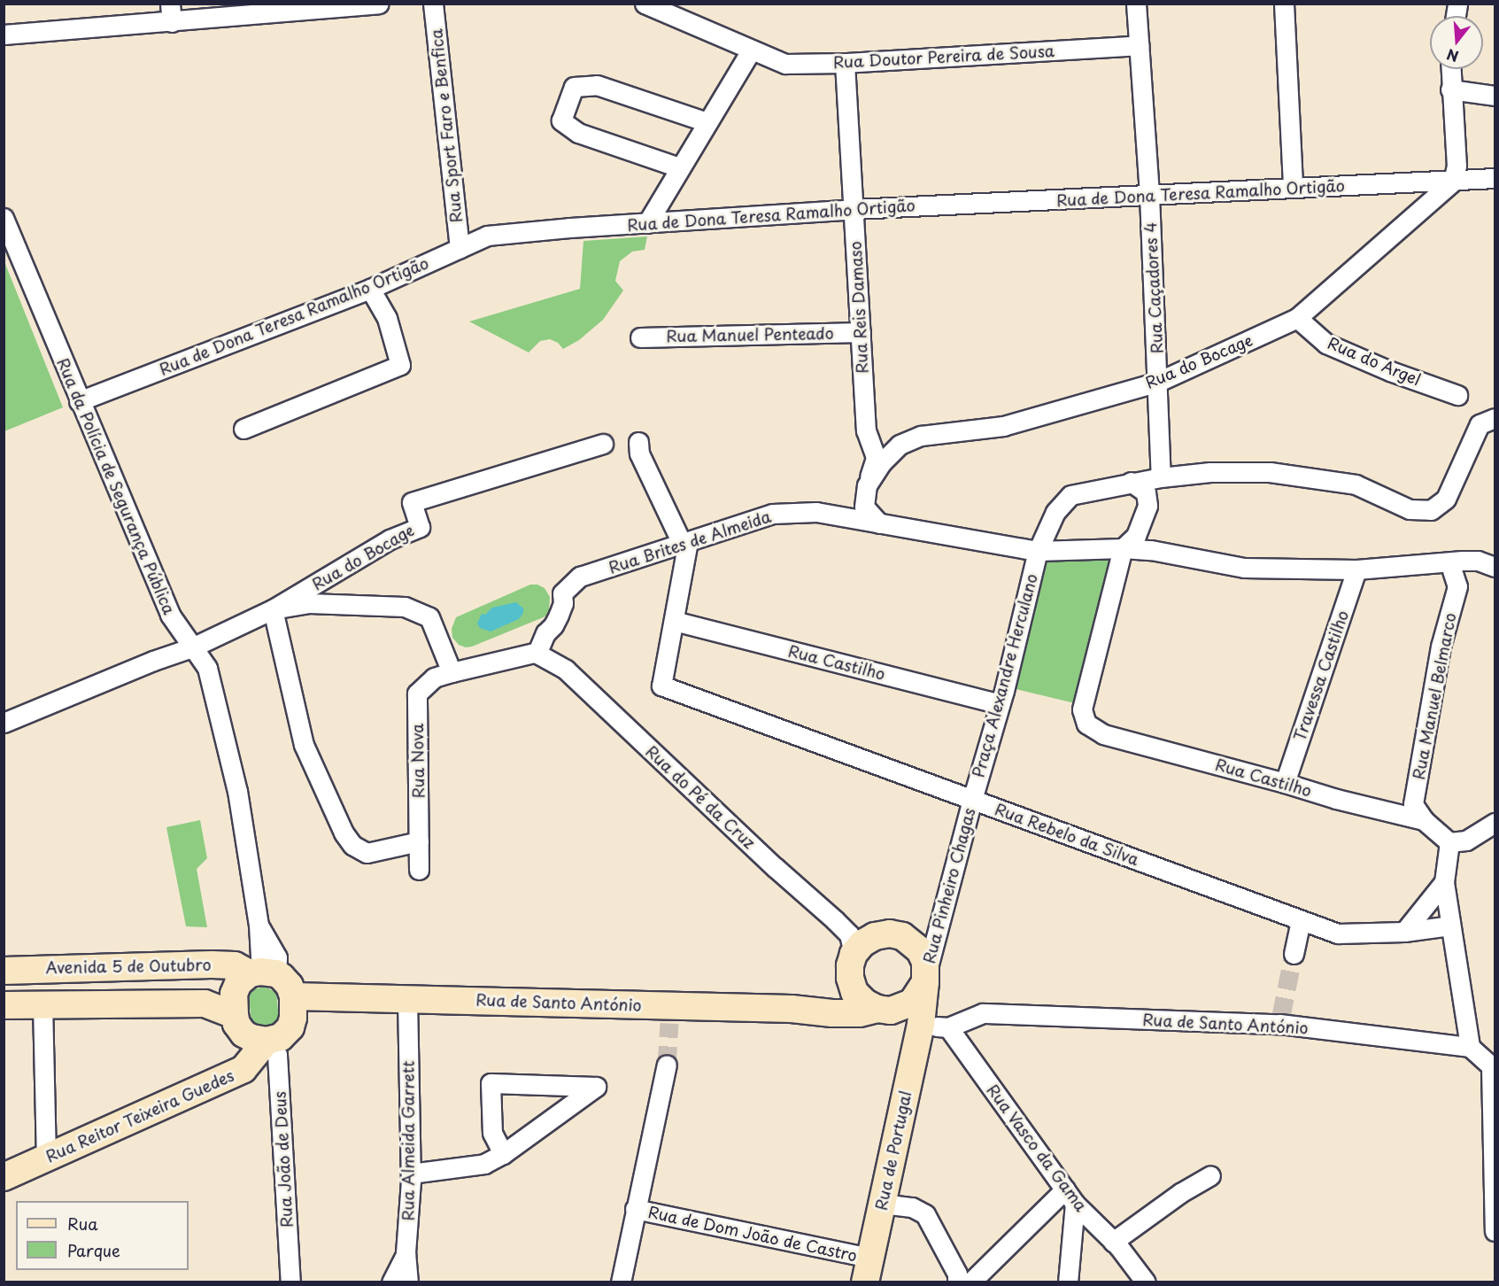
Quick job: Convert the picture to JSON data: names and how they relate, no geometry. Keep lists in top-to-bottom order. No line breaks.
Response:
{"streets":{"street":["Rua Doutor Pereira de Sousa","Rua Sport Faro e Benfica","Rua de Dona Teresa Ramalho Ortigão","Rua Caçadores 4","Rua Reis Damaso","Rua Manuel Penteado","Rua do Bocage","Rua do Argel","Rua da Polícia de Segurança Pública","Rua Brites de Almeida","Rua Castilho","Praça Alexandre Herculano","Travessa Castilho","Rua Manuel Belmarco","Rua Nova","Rua do Pé da Cruz","Rua Rebelo da Silva","Rua Pinheiro Chagas","Avenida 5 de Outubro","Rua de Santo António","Rua Reitor Teixeira Guedes","Rua Almeida Garrett","Rua Vasco da Gama","Rua de Portugal","Rua João de Deus","Rua de Dom João de Castro"]},"crossings":[["Rua Doutor Pereira de Sousa","Rua Caçadores 4"],["Rua Doutor Pereira de Sousa","Rua Reis Damaso"],["Rua Sport Faro e Benfica","Rua de Dona Teresa Ramalho Ortigão"],["Rua de Dona Teresa Ramalho Ortigão","Rua Caçadores 4"],["Rua de Dona Teresa Ramalho Ortigão","Rua Reis Damaso"],["Rua de Dona Teresa Ramalho Ortigão","Rua do Bocage"],["Rua de Dona Teresa Ramalho Ortigão","Rua da Polícia de Segurança Pública"],["Rua Caçadores 4","Rua do Bocage"],["Rua Caçadores 4","Praça Alexandre Herculano"],["Rua Reis Damaso","Rua Manuel Penteado"],["Rua Reis Damaso","Rua do Bocage"],["Rua do Bocage","Rua do Argel"],["Rua do Bocage","Rua da Polícia de Segurança Pública"],["Rua da Polícia de Segurança Pública","Avenida 5 de Outubro"],["Rua da Polícia de Segurança Pública","Rua de Santo António"],["Rua da Polícia de Segurança Pública","Rua Reitor Teixeira Guedes"],["Rua da Polícia de Segurança Pública","Rua João de Deus"],["Rua Brites de Almeida","Praça Alexandre Herculano"],["Rua Brites de Almeida","Rua do Pé da Cruz"],["Rua Castilho","Praça Alexandre Herculano"],["Rua Castilho","Travessa Castilho"],["Rua Castilho","Rua Manuel Belmarco"],["Rua Castilho","Rua Rebelo da Silva"],["Praça Alexandre Herculano","Rua Rebelo da Silva"],["Praça Alexandre Herculano","Rua Pinheiro Chagas"],["Rua do Pé da Cruz","Rua Pinheiro Chagas"],["Rua Rebelo da Silva","Rua Pinheiro Chagas"],["Rua Pinheiro Chagas","Rua de Portugal"],["Avenida 5 de Outubro","Rua de Santo António"],["Avenida 5 de Outubro","Rua Reitor Teixeira Guedes"],["Avenida 5 de Outubro","Rua João de Deus"],["Rua de Santo António","Rua Reitor Teixeira Guedes"],["Rua de Santo António","Rua Almeida Garrett"],["Rua de Santo António","Rua Vasco da Gama"],["Rua de Santo António","Rua João de Deus"],["Rua Reitor Teixeira Guedes","Rua João de Deus"],["Rua de Portugal","Rua de Dom João de Castro"]],"legend":["Rua","Parque"],"north":"bottom"}
